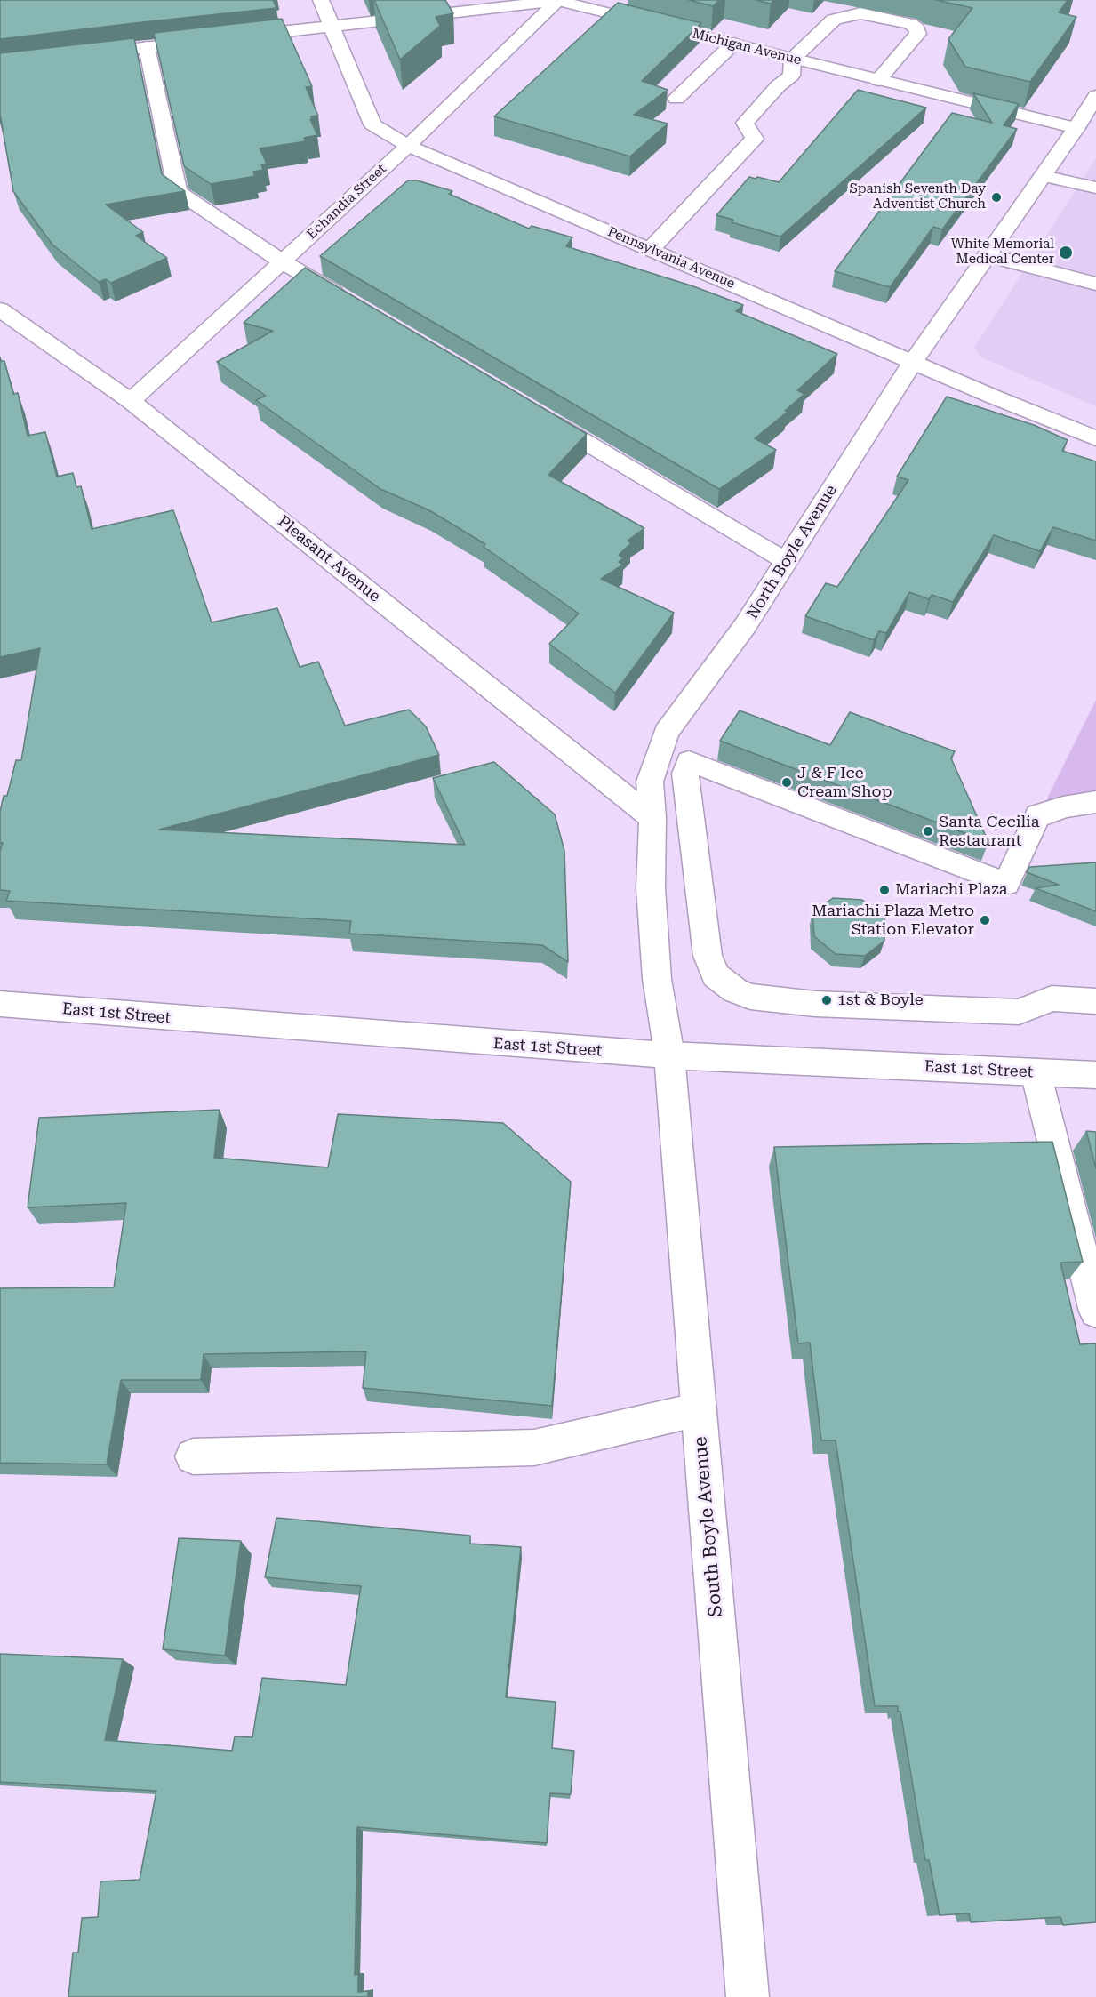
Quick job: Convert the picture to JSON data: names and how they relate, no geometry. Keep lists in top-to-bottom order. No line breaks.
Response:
{"streets":{"street":["Michigan Avenue","Echandia Street","Pennsylvania Avenue","North Boyle Avenue","Pleasant Avenue","East 1st Street","South Boyle Avenue"]},"crossings":[["Michigan Avenue","Echandia Street"],["Michigan Avenue","Pennsylvania Avenue"],["Michigan Avenue","North Boyle Avenue"],["Echandia Street","Pennsylvania Avenue"],["Echandia Street","Pleasant Avenue"],["Pennsylvania Avenue","North Boyle Avenue"],["North Boyle Avenue","Pleasant Avenue"],["North Boyle Avenue","East 1st Street"],["North Boyle Avenue","South Boyle Avenue"],["East 1st Street","South Boyle Avenue"]],"places":["Spanish Seventh Day Adventist Church","White Memorial Medical Center","J & F Ice Cream Shop","Santa Cecilia Restaurant","Mariachi Plaza","Mariachi Plaza Metro Station Elevator","1st & Boyle"]}
